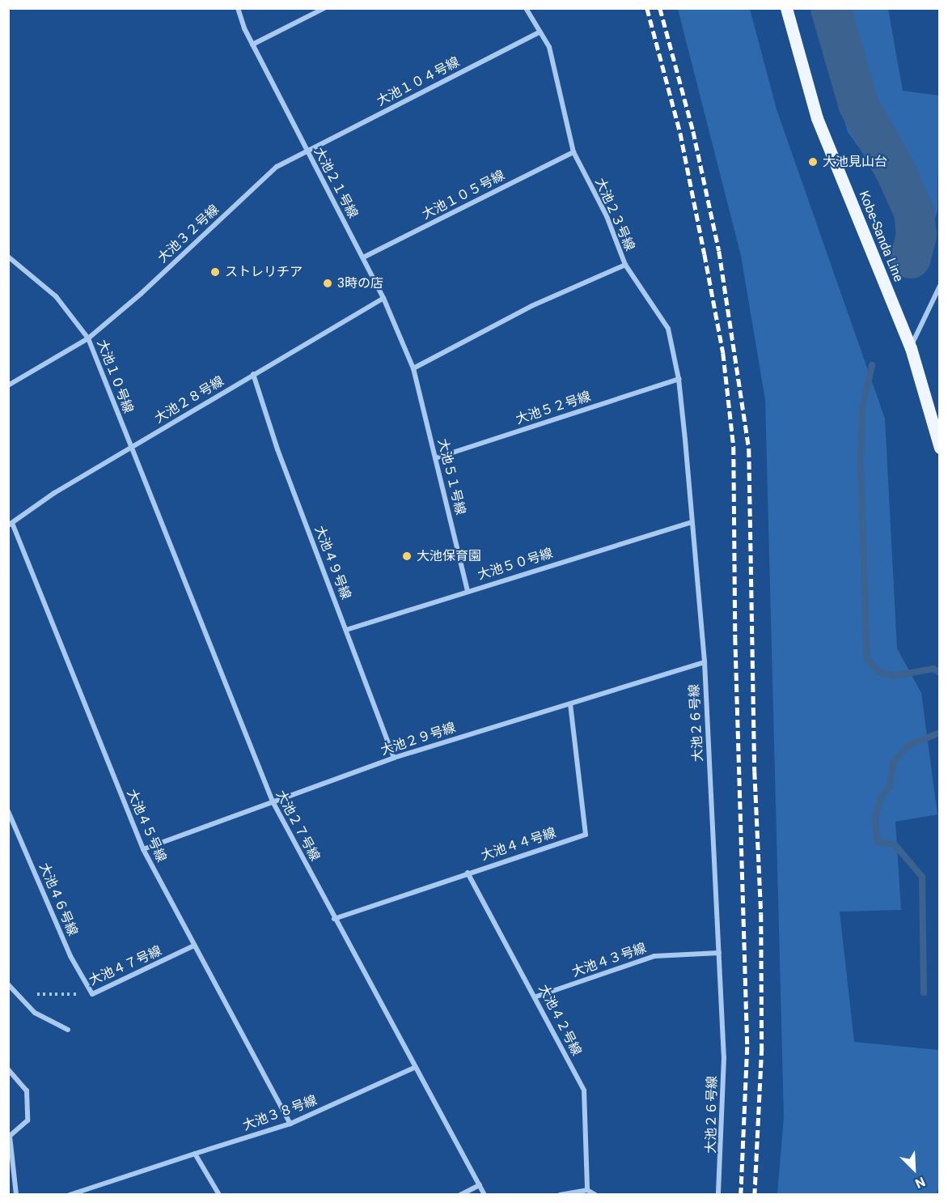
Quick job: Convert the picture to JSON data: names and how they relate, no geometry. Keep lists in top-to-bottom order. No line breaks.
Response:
{"streets":{"main road":["Kobe-Sanda Line"],"street":["大池１０４号線","大池２１号線","大池１０５号線","大池２３号線","大池３２号線","大池１０号線","大池２８号線","大池５２号線","大池５１号線","大池４９号線","大池５０号線","大池２６号線","大池２９号線","大池４５号線","大池２７号線","大池４４号線","大池４６号線","大池４３号線","大池４７号線","大池４２号線","大池３８号線"]},"crossings":[["大池１０４号線","大池２１号線"],["大池１０４号線","大池２３号線"],["大池１０４号線","大池３２号線"],["大池２１号線","大池１０５号線"],["大池２１号線","大池２３号線"],["大池２１号線","大池３２号線"],["大池２１号線","大池２８号線"],["大池２１号線","大池５１号線"],["大池１０５号線","大池２３号線"],["大池２３号線","大池５１号線"],["大池２３号線","大池２６号線"],["大池３２号線","大池１０号線"],["大池１０号線","大池２８号線"],["大池１０号線","大池２７号線"],["大池２８号線","大池４９号線"],["大池２８号線","大池４５号線"],["大池２８号線","大池２７号線"],["大池５２号線","大池５１号線"],["大池５２号線","大池２６号線"],["大池５１号線","大池５０号線"],["大池４９号線","大池５０号線"],["大池４９号線","大池２９号線"],["大池５０号線","大池２６号線"],["大池２６号線","大池２９号線"],["大池２６号線","大池４３号線"],["大池２９号線","大池４５号線"],["大池２９号線","大池２７号線"],["大池２９号線","大池４４号線"],["大池４５号線","大池４７号線"],["大池４５号線","大池３８号線"],["大池２７号線","大池４４号線"],["大池２７号線","大池３８号線"],["大池４４号線","大池４２号線"],["大池４６号線","大池４７号線"],["大池４３号線","大池４２号線"]],"places":["大池見山台","ストレリチア","3時の店","大池保育園"],"north":"bottom right"}
